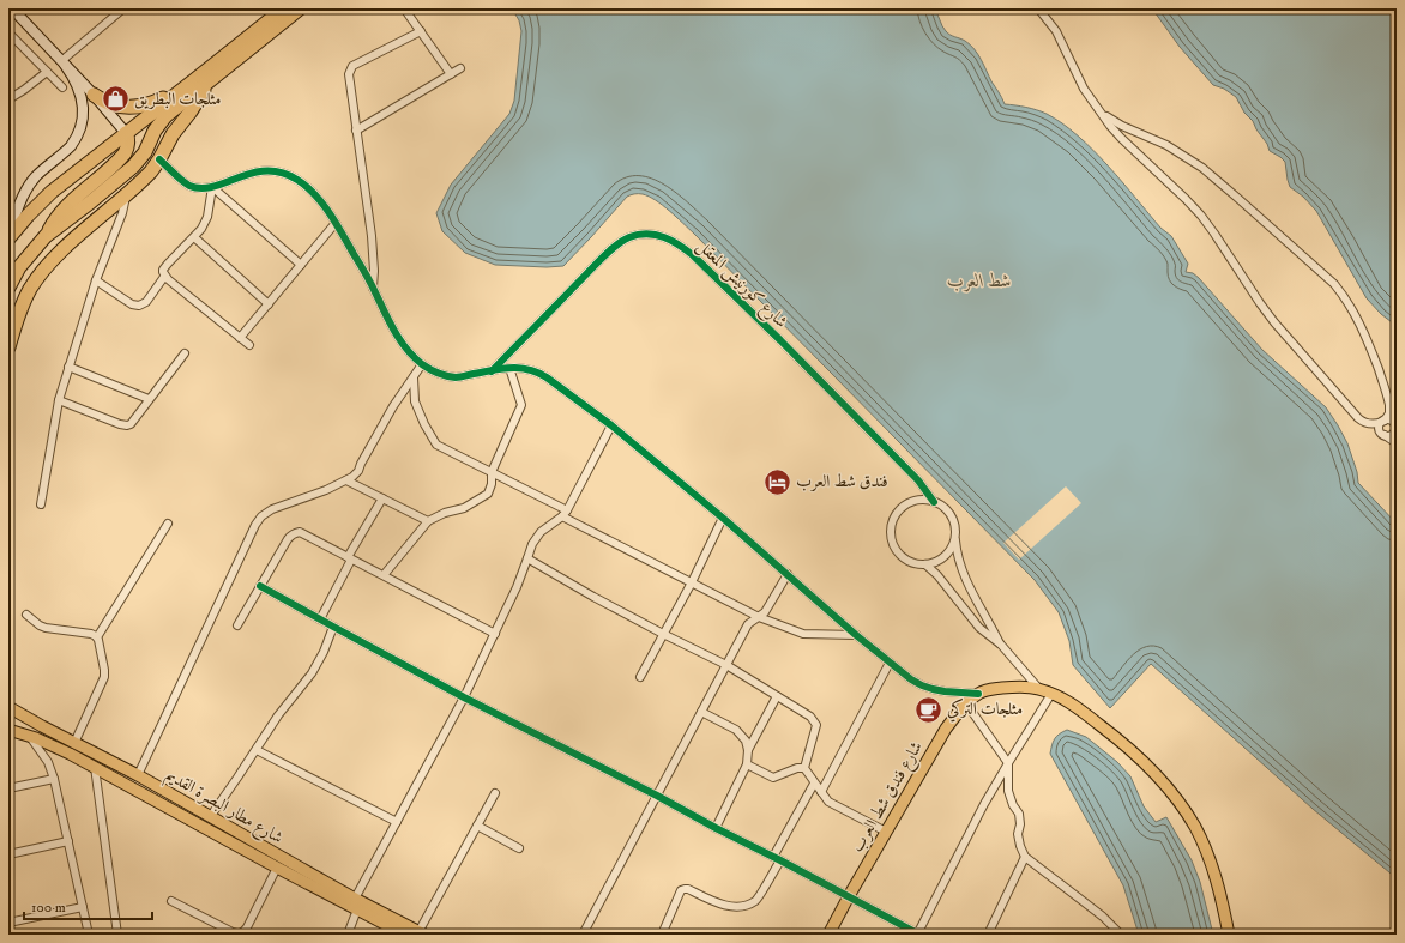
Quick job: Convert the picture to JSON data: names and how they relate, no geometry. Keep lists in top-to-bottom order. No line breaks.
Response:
{"streets":{"main road":["شارع فندق شط العرب","شارع مطار البصرة القديم"],"street":["شارع كورنيش المعقل"]},"water":["شط العرب"],"places":{"shop":["مثلجات البطريق"],"hotel":["فندق شط العرب"],"cafe":["مثلجات التركي"]},"scale_bar":"100 m"}
